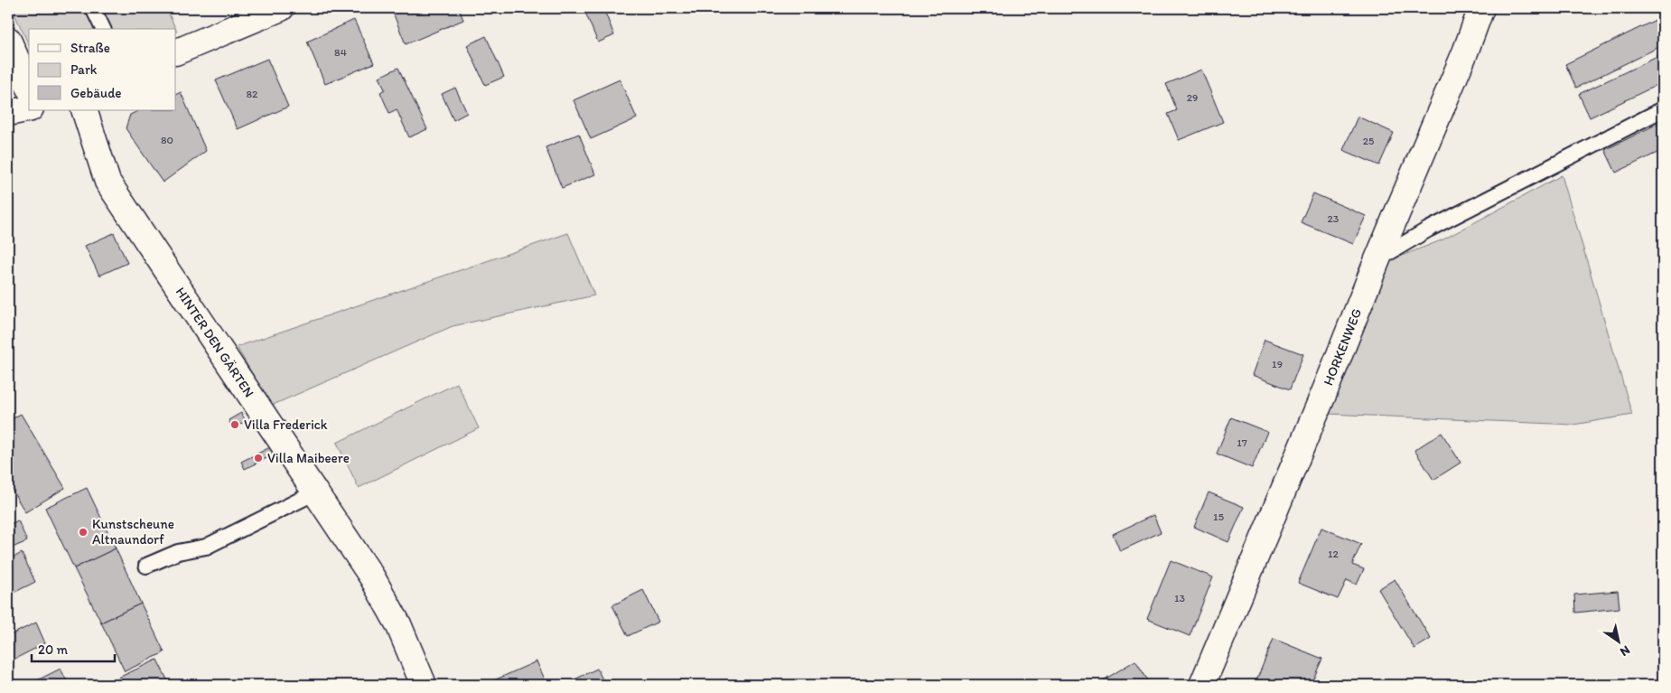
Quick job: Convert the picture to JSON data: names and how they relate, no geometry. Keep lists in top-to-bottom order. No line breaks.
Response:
{"streets":{"street":["HINTER DEN GÄRTEN","HORKENWEG"]},"places":["Villa Frederick","Villa Maibeere","Kunstscheune Altnaundorf"],"house_numbers":["84","82","29","80","25","23","19","17","15","12","13"],"legend":["Straße","Park","Gebäude"],"scale_bar":"20 m","north":"bottom right"}
